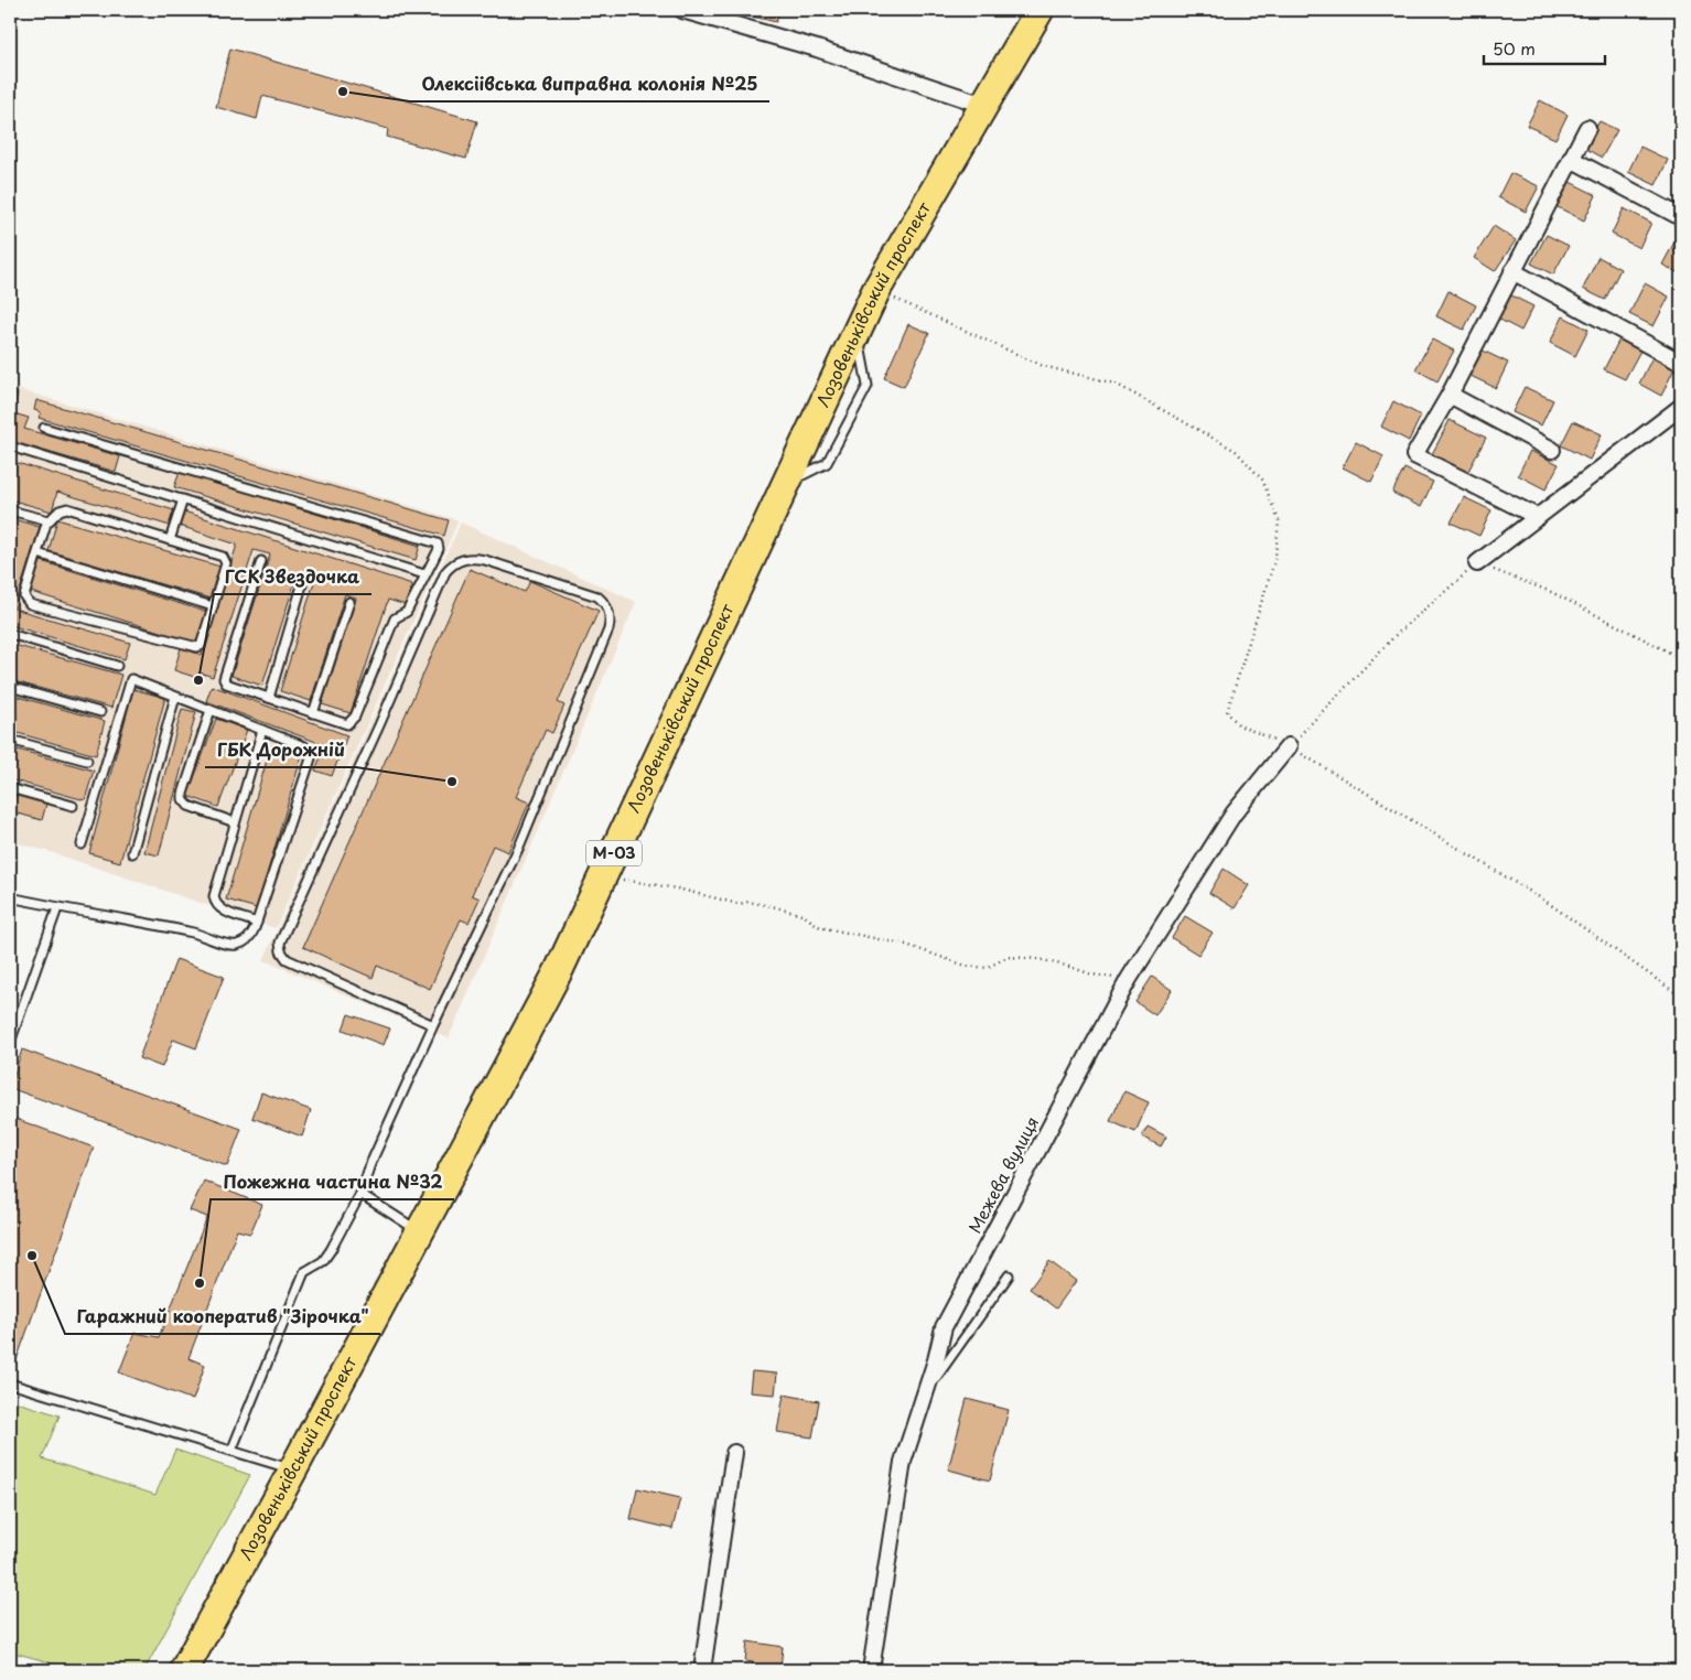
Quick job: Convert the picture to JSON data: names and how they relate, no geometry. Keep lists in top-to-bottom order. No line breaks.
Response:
{"streets":{"highway":["Лозовеньківський проспект","М-03"],"street":["Межева вулиця"]},"places":["Олексіівська виправна колонія №25","ГСК Звездочка","ГБК Дорожній","Гаражний кооператив \"Зірочка\"","Пожежна частина №32"],"scale_bar":"50 m"}
